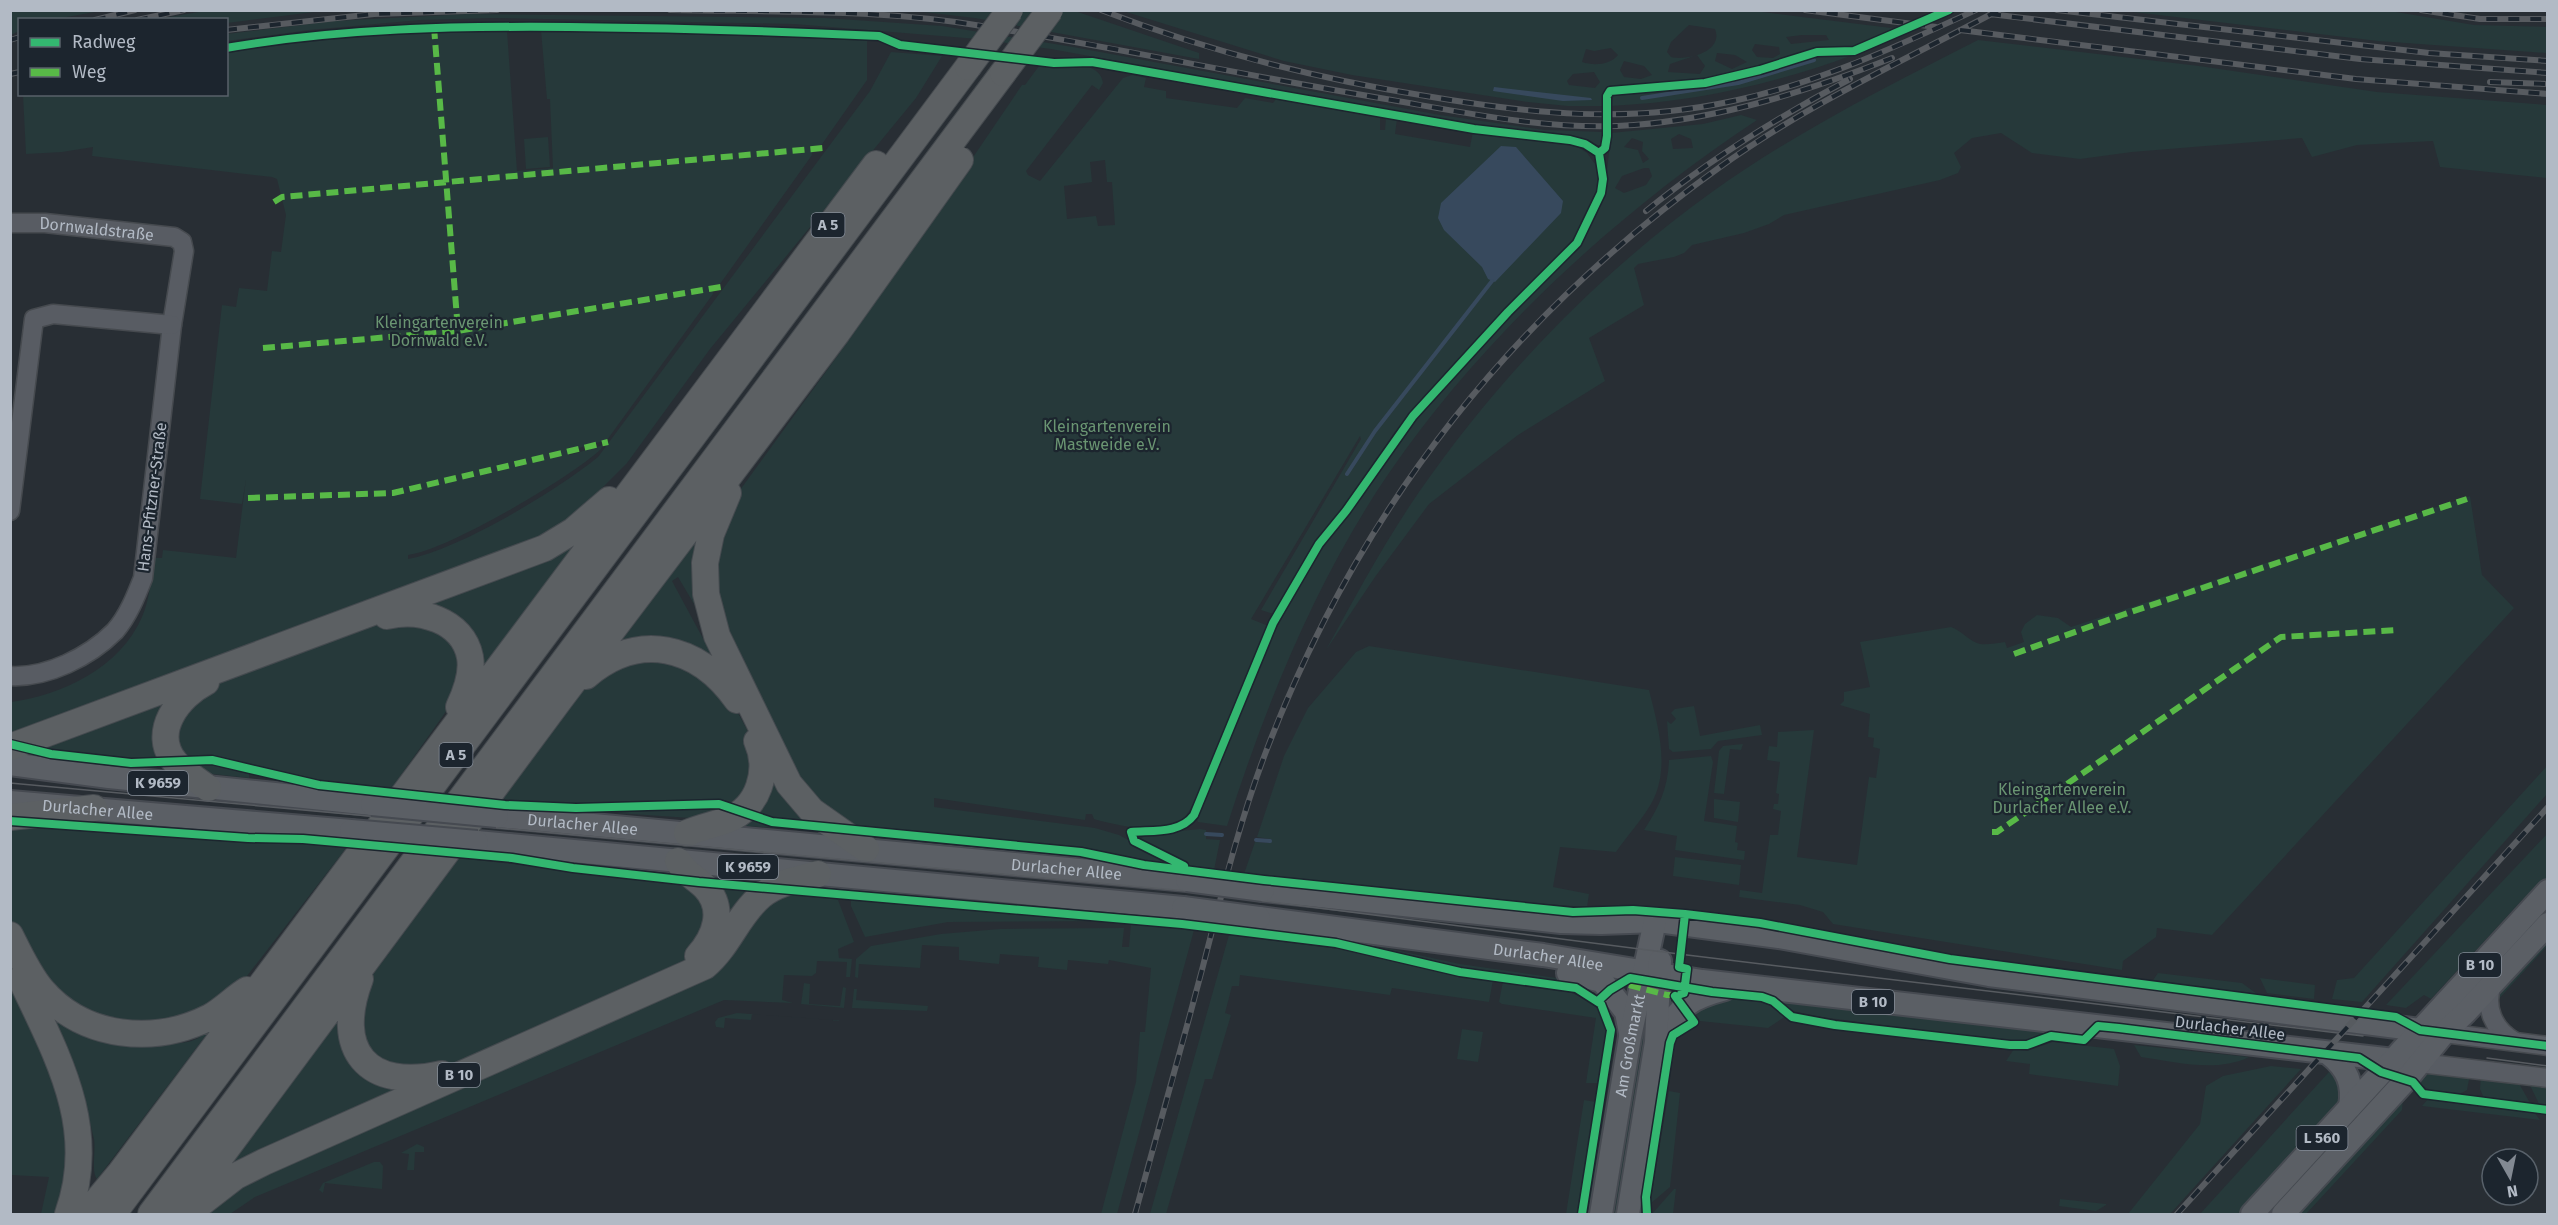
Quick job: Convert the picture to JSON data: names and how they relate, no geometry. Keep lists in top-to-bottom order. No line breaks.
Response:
{"streets":{"highway":["A 5","B 10"],"main road":["K 9659","Durlacher Allee","Am Großmarkt","L 560"],"street":["Dornwaldstraße","Hans-Pfitzner-Straße"]},"crossings":[["Dornwaldstraße","Hans-Pfitzner-Straße"],["Durlacher Allee","B 10"],["Durlacher Allee","Am Großmarkt"],["Durlacher Allee","L 560"],["B 10","L 560"]],"parks":["Kleingartenverein Dornwald e.V.","Kleingartenverein Mastweide e.V.","Kleingartenverein Durlacher Allee e.V."],"legend":["Radweg","Weg"],"north":"bottom"}
